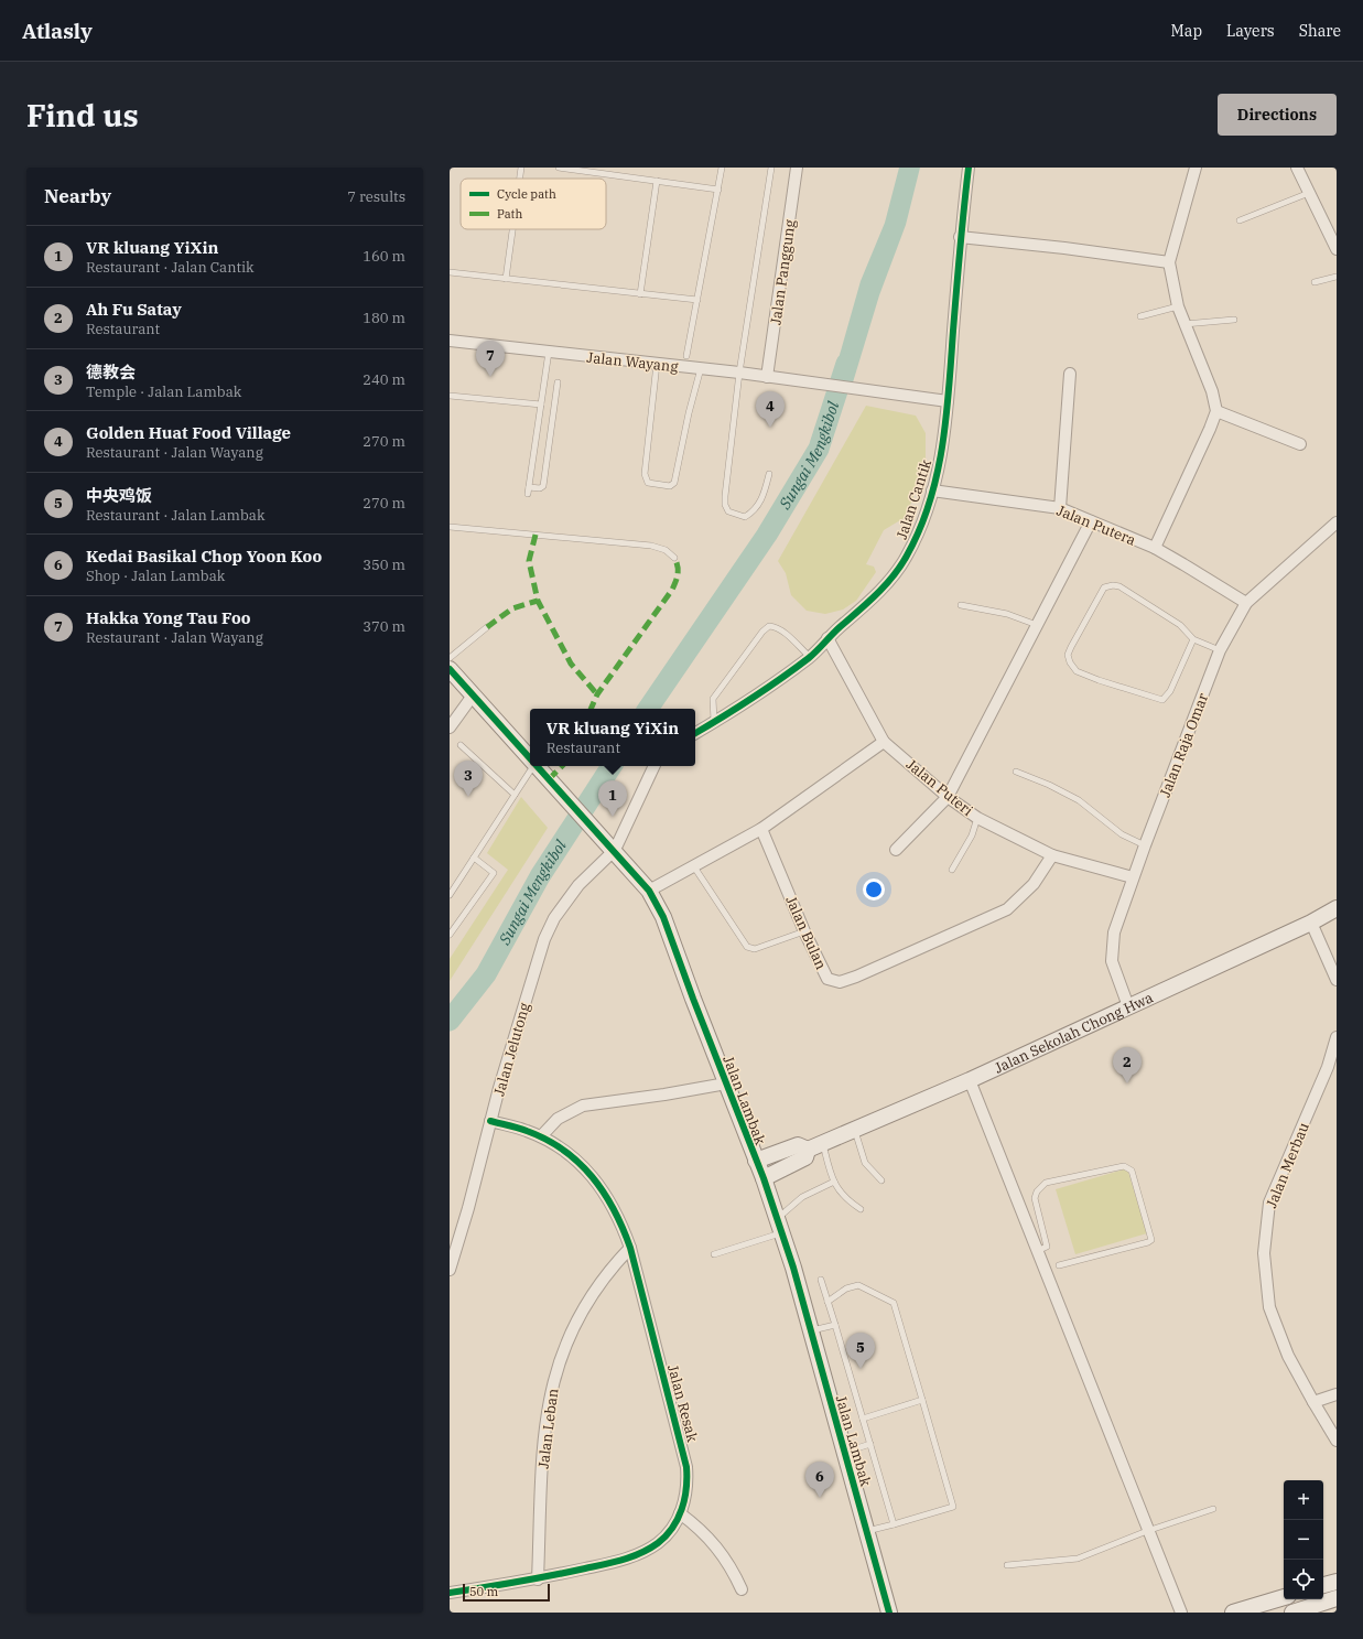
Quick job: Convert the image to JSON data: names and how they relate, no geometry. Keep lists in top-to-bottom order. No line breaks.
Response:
{"streets":{"street":["Jalan Panggung","Jalan Wayang","Jalan Cantik","Jalan Putera","Jalan Raja Omar","Jalan Puteri","Jalan Bulan","Jalan Sekolah Chong Hwa","Jalan Jelutong","Jalan Lambak","Jalan Merbau","Jalan Resak","Jalan Leban"]},"crossings":[["Jalan Panggung","Jalan Wayang"],["Jalan Wayang","Jalan Cantik"],["Jalan Cantik","Jalan Putera"],["Jalan Cantik","Jalan Puteri"],["Jalan Putera","Jalan Raja Omar"],["Jalan Raja Omar","Jalan Puteri"],["Jalan Raja Omar","Jalan Sekolah Chong Hwa"],["Jalan Puteri","Jalan Bulan"],["Jalan Sekolah Chong Hwa","Jalan Lambak"],["Jalan Jelutong","Jalan Lambak"],["Jalan Jelutong","Jalan Resak"],["Jalan Resak","Jalan Leban"]],"water":["Sungai Mengkibol"],"legend":["Cycle path","Path"],"scale_bar":"50 m","page":{"header":"Atlasly","nav":["Map","Layers","Share"],"buttons":"Directions","title":"Find us","heading":["Nearby","7 results"],"list":[{"mark":"1","name":"VR kluang YiXin","note":"Restaurant · Jalan Cantik","value":"160 m"},{"mark":"2","name":"Ah Fu Satay","note":"Restaurant","value":"180 m"},{"mark":"3","name":"德教会","note":"Temple · Jalan Lambak","value":"240 m"},{"mark":"4","name":"Golden Huat Food Village","note":"Restaurant · Jalan Wayang","value":"270 m"},{"mark":"5","name":"中央鸡饭","note":"Restaurant · Jalan Lambak","value":"270 m"},{"mark":"6","name":"Kedai Basikal Chop Yoon Koo","note":"Shop · Jalan Lambak","value":"350 m"},{"mark":"7","name":"Hakka Yong Tau Foo","note":"Restaurant · Jalan Wayang","value":"370 m"}],"pins":["7","4","3","1","2","5","6"],"popup":["VR kluang YiXin","Restaurant"],"map_buttons":["+","−"],"scale":"50 m"}}
